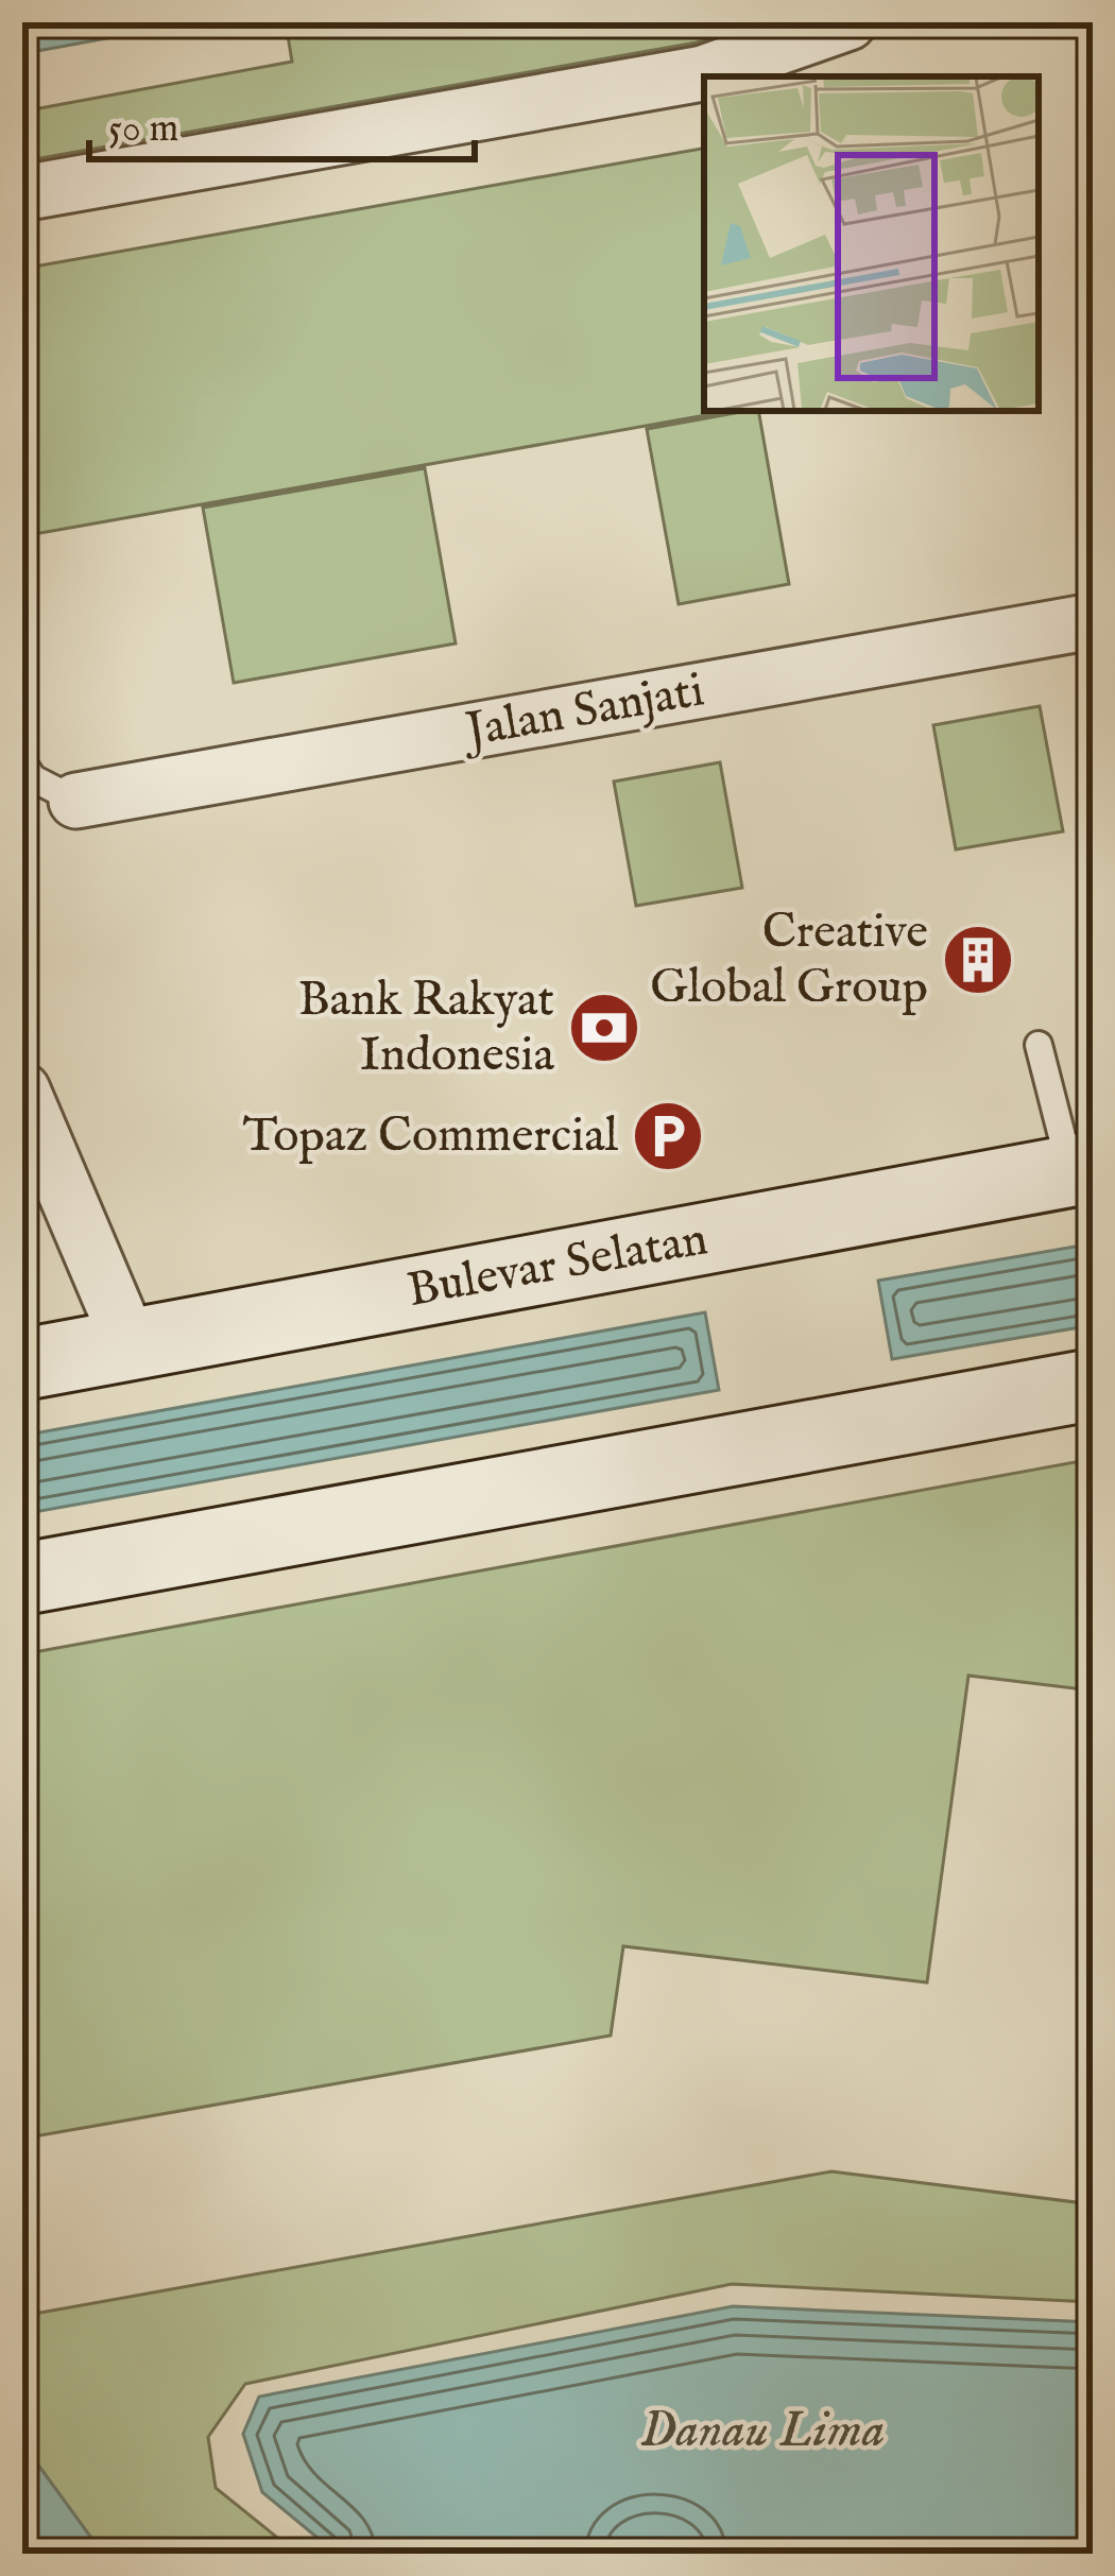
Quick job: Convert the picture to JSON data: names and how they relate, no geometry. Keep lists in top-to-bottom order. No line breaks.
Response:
{"streets":{"main road":["Bulevar Selatan"],"street":["Jalan Sanjati"]},"water":["Danau Lima"],"places":{"building":["Creative Global Group"],"bank":["Bank Rakyat Indonesia"],"parking":["Topaz Commercial"]},"scale_bar":"50 m"}
